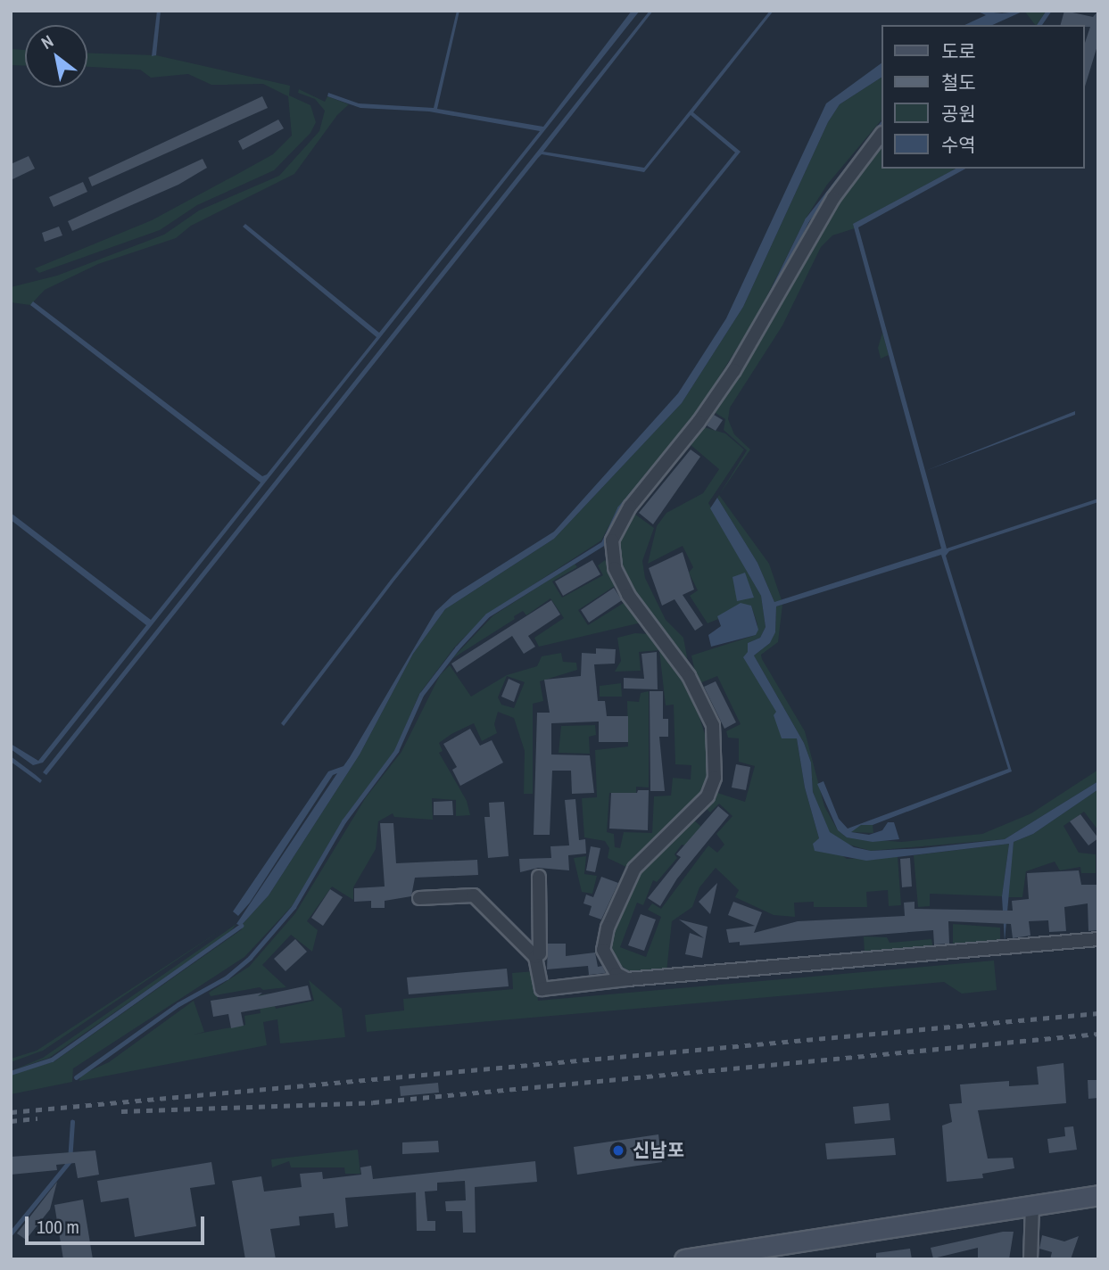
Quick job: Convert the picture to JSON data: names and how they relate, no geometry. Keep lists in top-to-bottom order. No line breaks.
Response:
{"places":["신남포"],"legend":["도로","철도","공원","수역"],"scale_bar":"100 m","north":"top left"}
